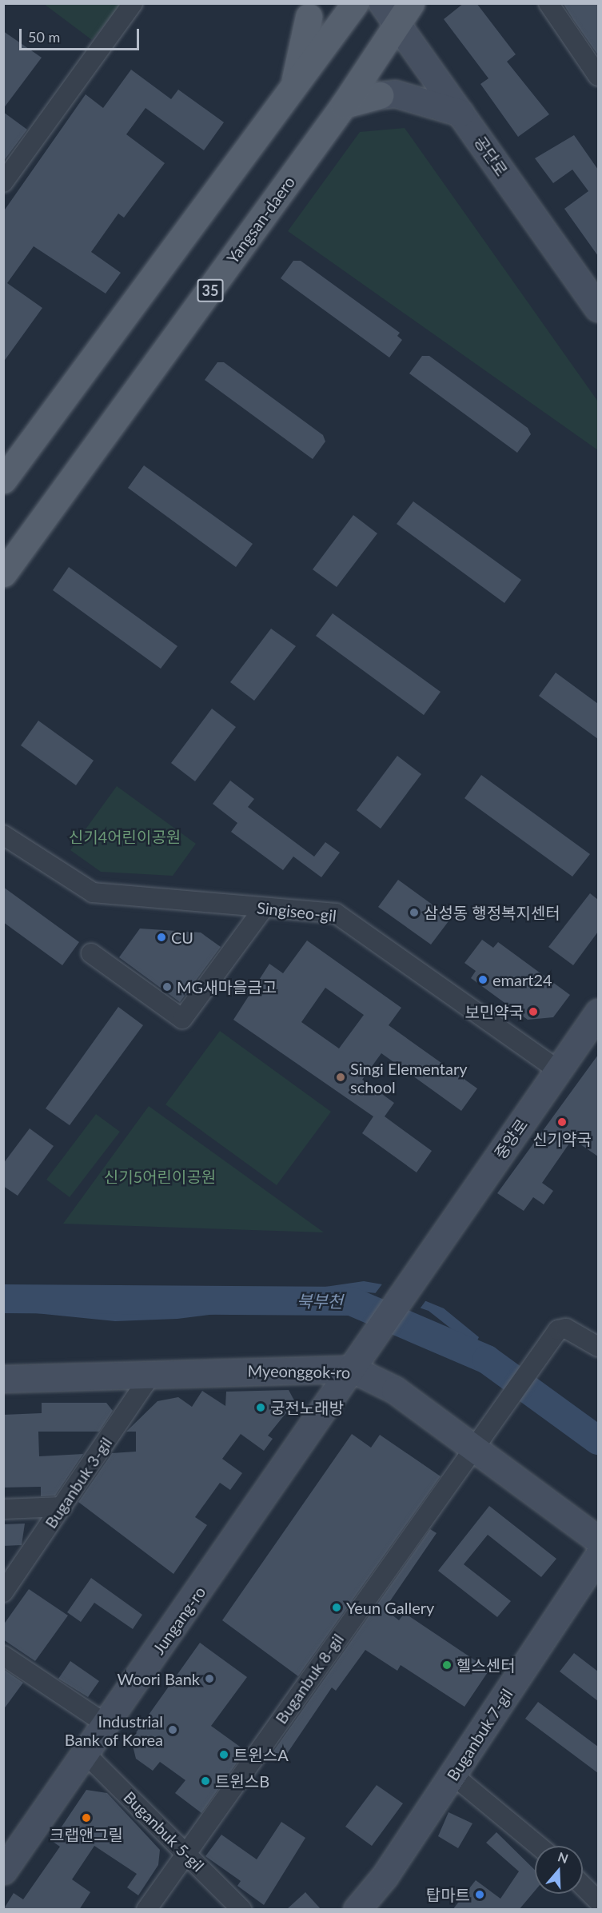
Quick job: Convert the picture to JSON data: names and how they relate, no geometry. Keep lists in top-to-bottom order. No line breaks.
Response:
{"streets":{"main road":["Yangsan-daero","35"],"street":["공단로","Singiseo-gil","중앙로","Myeonggok-ro","Buganbuk 3-gil","Jungang-ro","Buganbuk 8-gil","Buganbuk 7-gil","Buganbuk 5-gil"]},"crossings":[["공단로","Yangsan-daero"],["Singiseo-gil","중앙로"],["중앙로","Myeonggok-ro"],["중앙로","Jungang-ro"],["Myeonggok-ro","Buganbuk 3-gil"],["Myeonggok-ro","Jungang-ro"],["Myeonggok-ro","Buganbuk 8-gil"],["Jungang-ro","Buganbuk 5-gil"],["Buganbuk 8-gil","Buganbuk 5-gil"]],"water":["북부천"],"parks":["신기4어린이공원","신기5어린이공원"],"places":["삼성동 행정복지센터","CU","emart24","MG새마을금고","보민약국","Singi Elementary school","신기약국","궁전노래방","Yeun Gallery","헬스센터","Woori Bank","Industrial Bank of Korea","트윈스A","트윈스B","크랩앤그릴","탑마트"],"scale_bar":"50 m","north":"top"}
